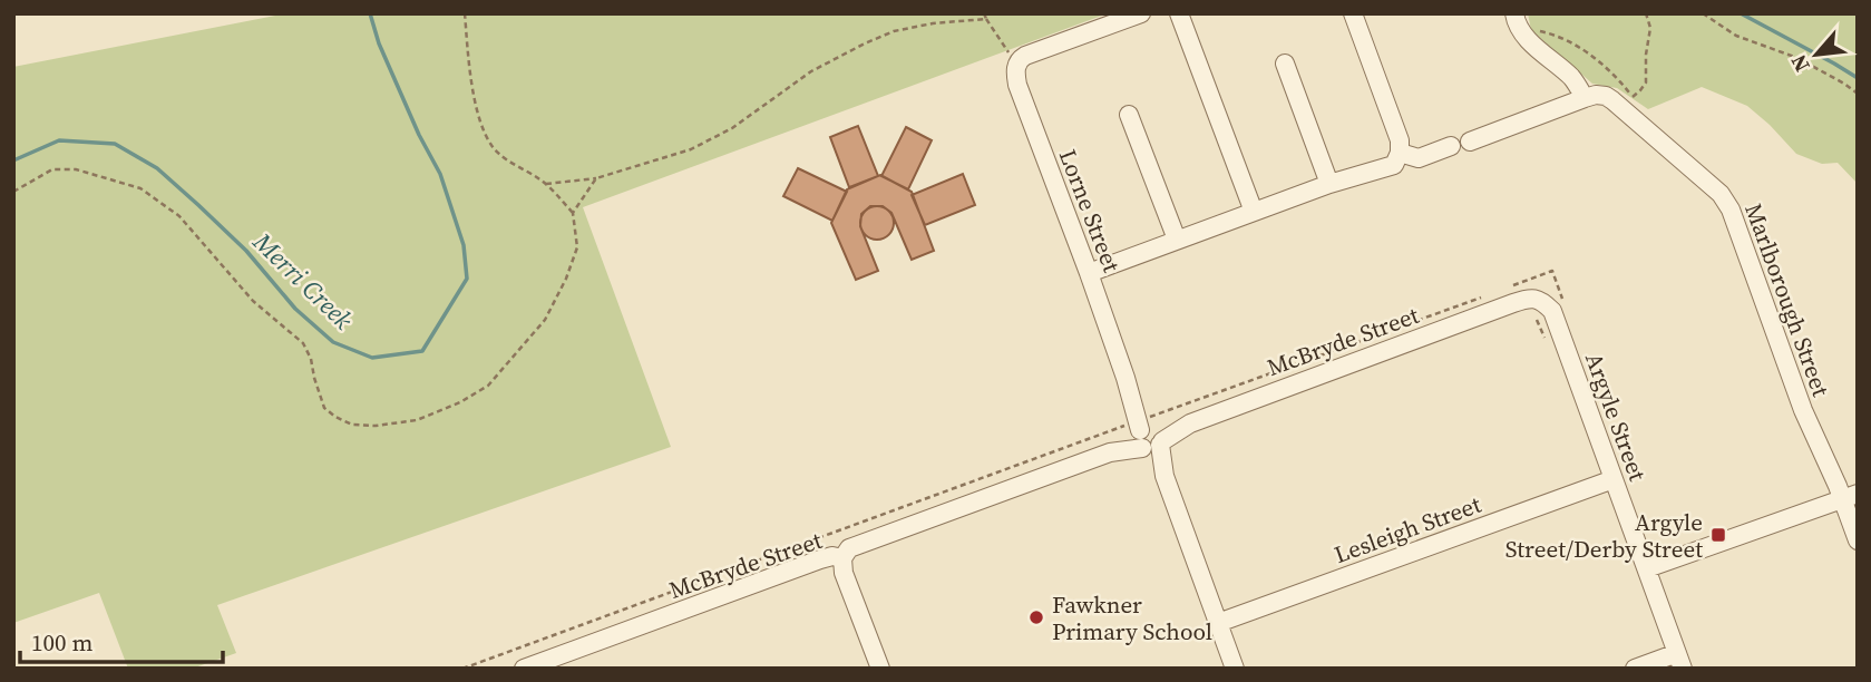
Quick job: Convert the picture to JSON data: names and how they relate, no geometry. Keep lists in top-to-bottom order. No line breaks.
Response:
{"streets":{"street":["Lorne Street","Marlborough Street","McBryde Street","Argyle Street","Lesleigh Street"]},"crossings":[["Lorne Street","McBryde Street"],["Lorne Street","Lesleigh Street"],["McBryde Street","Argyle Street"],["Argyle Street","Lesleigh Street"]],"water":["Merri Creek"],"places":{"transit":["Argyle Street/Derby Street"],"other":["Fawkner Primary School"]},"scale_bar":"100 m","north":"bottom left"}
